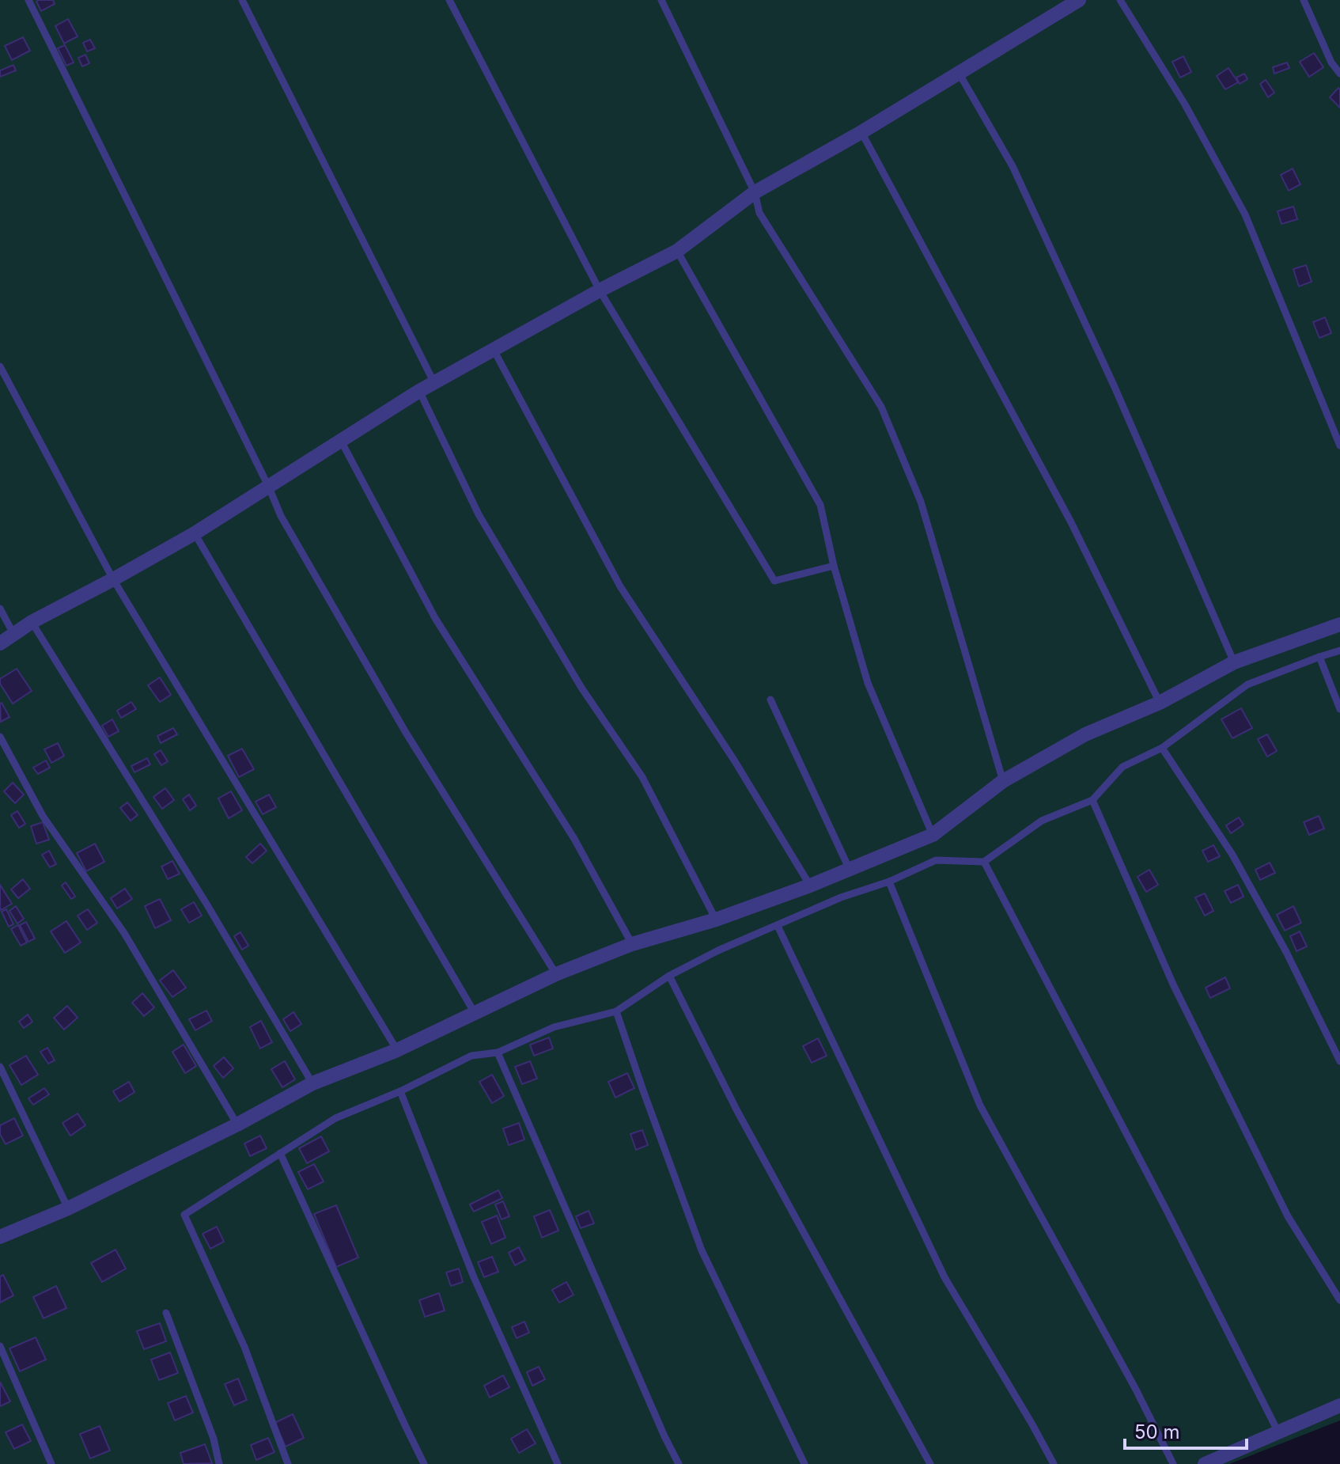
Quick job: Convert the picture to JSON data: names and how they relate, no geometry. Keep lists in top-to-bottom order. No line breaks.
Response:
{"scale_bar":"50 m"}
